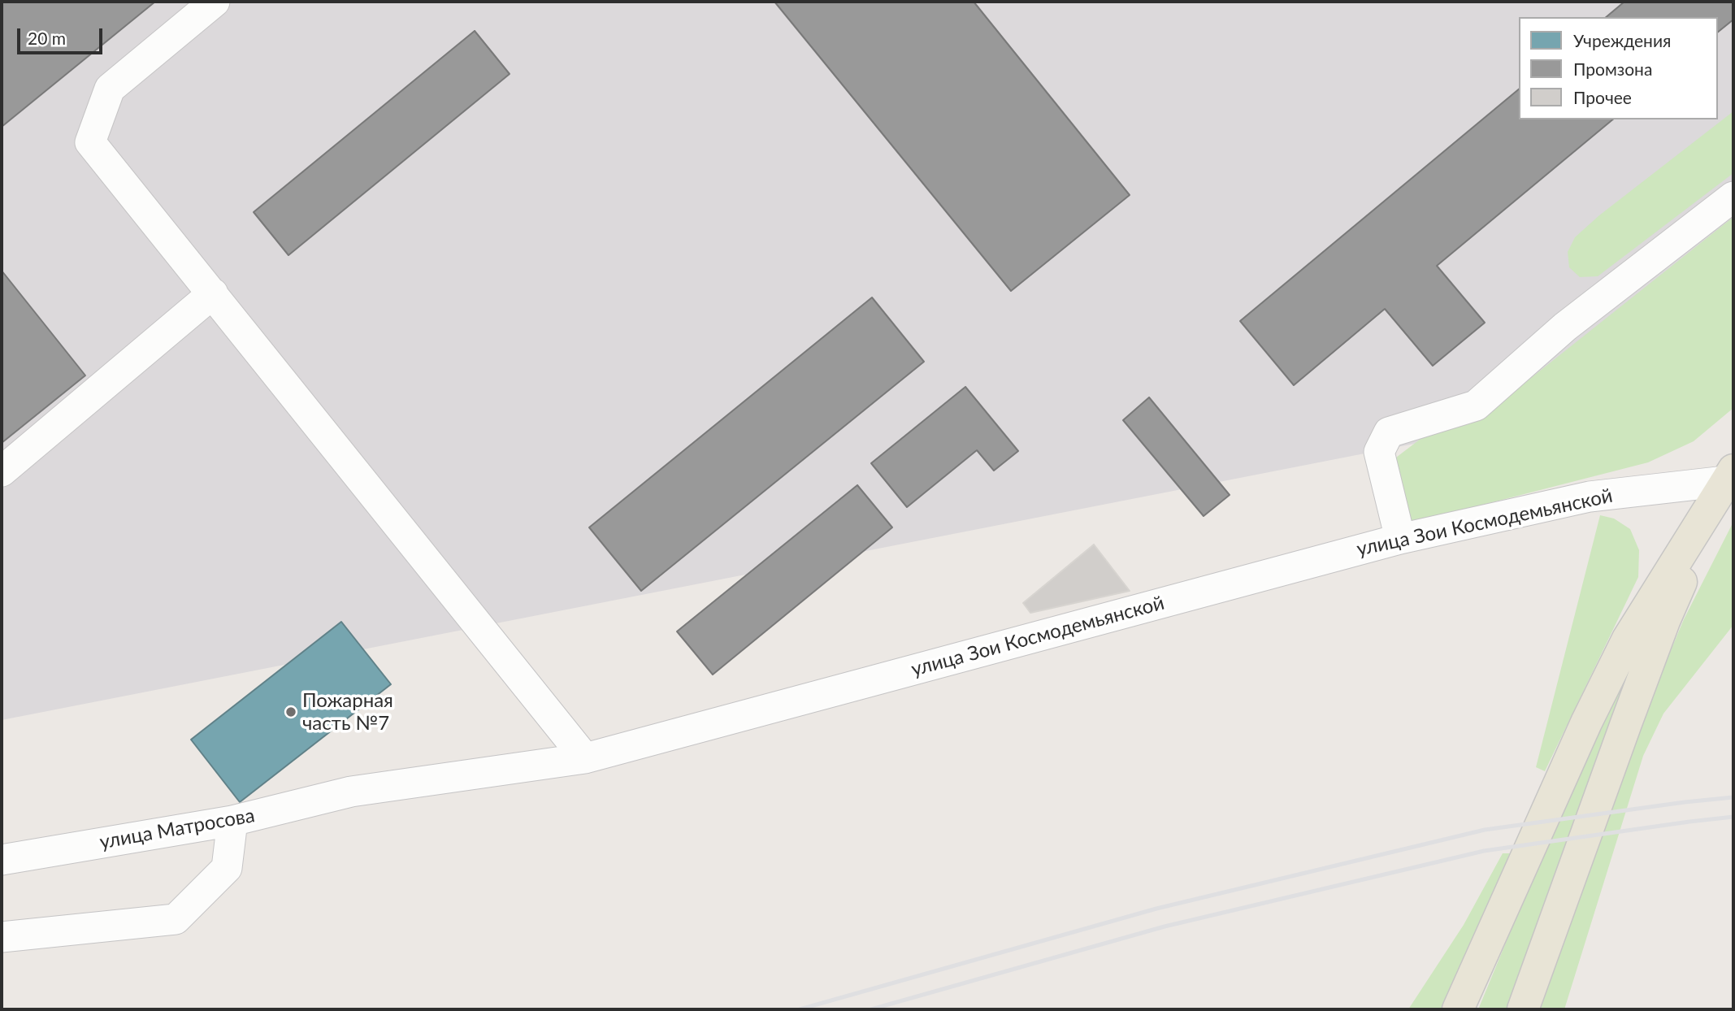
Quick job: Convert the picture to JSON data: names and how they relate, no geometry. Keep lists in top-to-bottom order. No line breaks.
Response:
{"streets":{"street":["улица Зои Космодемьянской","улица Матросова"]},"crossings":[["улица Зои Космодемьянской","улица Матросова"]],"places":["Пожарная часть №7"],"legend":["Учреждения","Промзона","Прочее"],"scale_bar":"20 m"}
